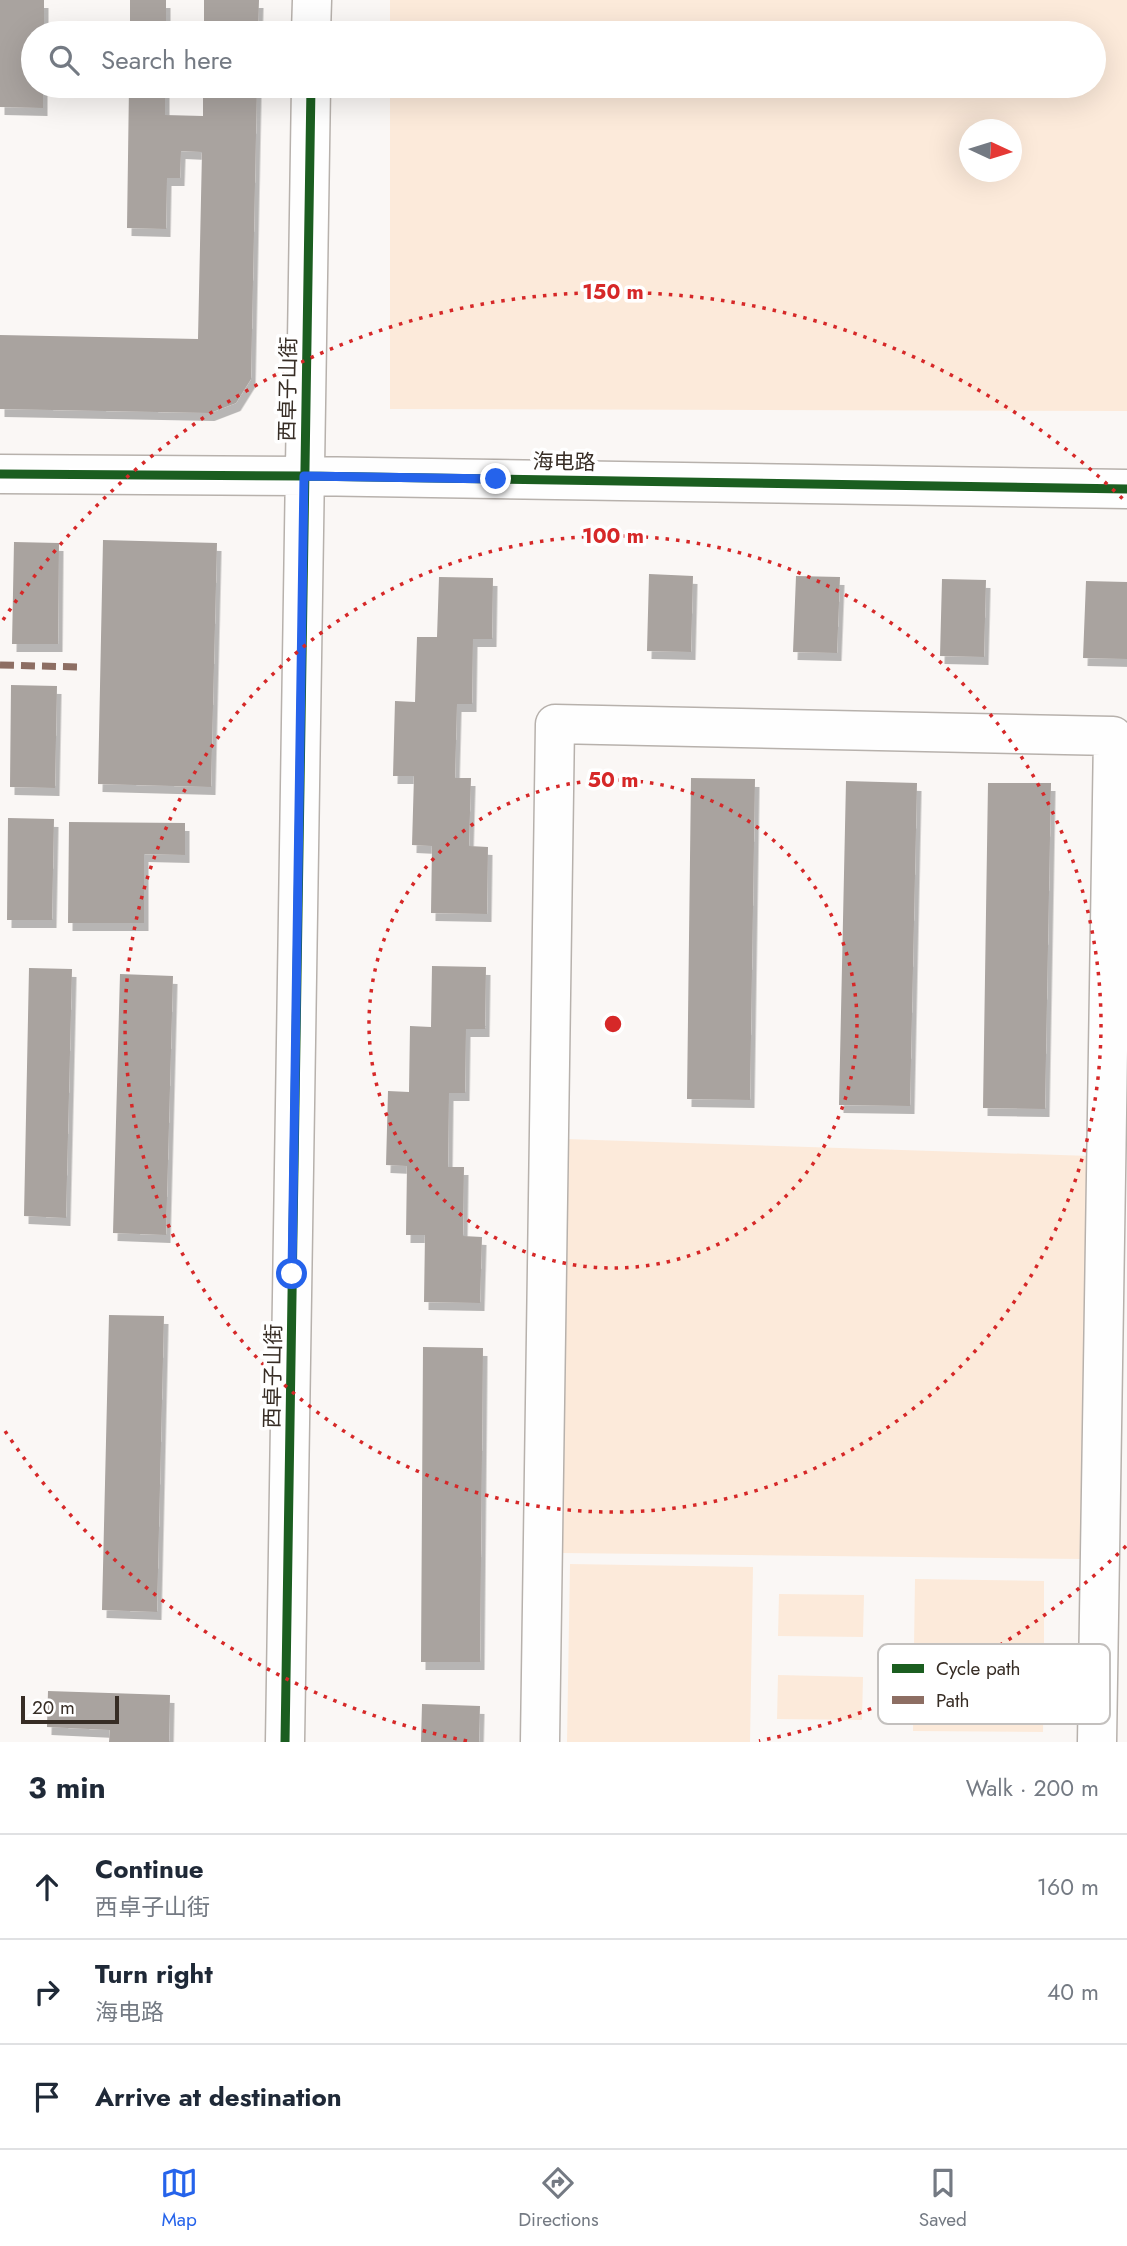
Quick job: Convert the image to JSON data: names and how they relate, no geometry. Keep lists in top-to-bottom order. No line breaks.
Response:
{"streets":{"street":["西卓子山街","海电路"]},"crossings":[["西卓子山街","海电路"]],"legend":["Cycle path","Path"],"scale_bar":"20 m","north":"right","page":{"search":"Search here","scale":"20 m","heading":["3 min","Walk · 200 m"],"list":[["Continue","西卓子山街","160 m"],["Turn right","海电路","40 m"],"Arrive at destination"],"nav":["Map","Directions","Saved"]},"rings":["150 m","100 m","50 m"]}
